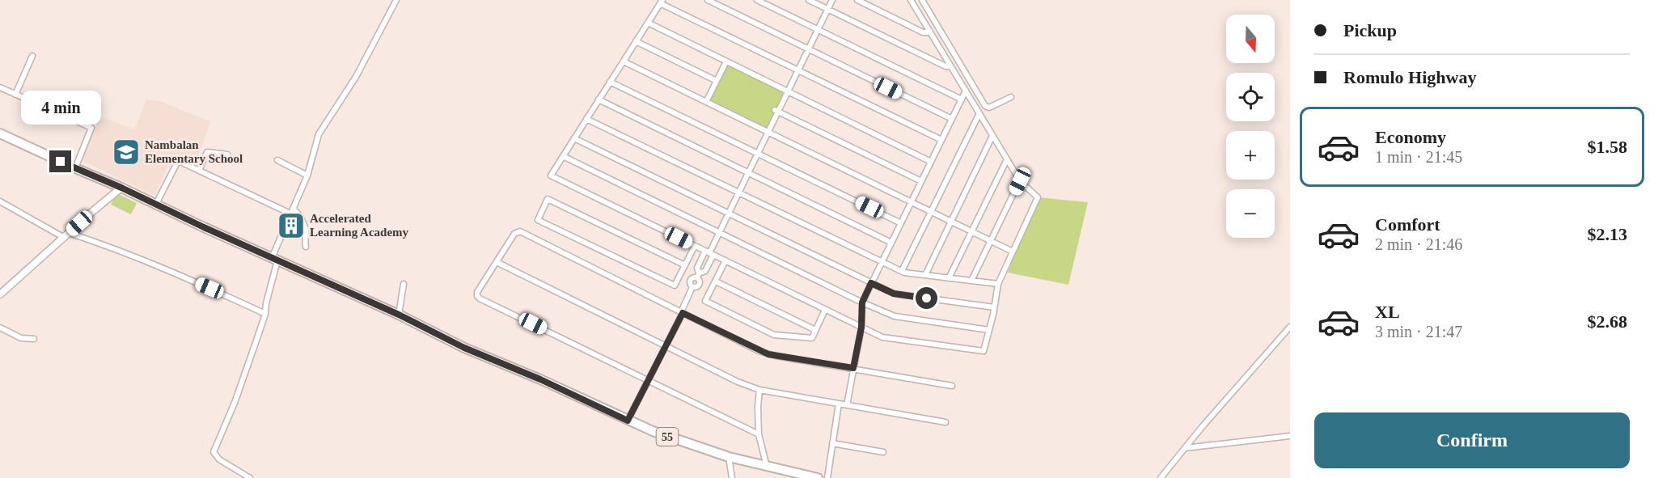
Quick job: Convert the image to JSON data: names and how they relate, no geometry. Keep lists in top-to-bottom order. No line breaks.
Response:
{"streets":{"highway":["55"]},"places":{"school or university":["Nambalan Elementary School"],"building":["Accelerated Learning Academy"]},"north":"bottom","page":{"banner":["Pickup","Romulo Highway"],"map_buttons":["+","−"],"bubble":"4 min","list":[{"name":"Economy","note":"1 min · 21:45","value":"$1.58"},{"name":"Comfort","note":"2 min · 21:46","value":"$2.13"},{"name":"XL","note":"3 min · 21:47","value":"$2.68"}],"buttons":"Confirm"}}
